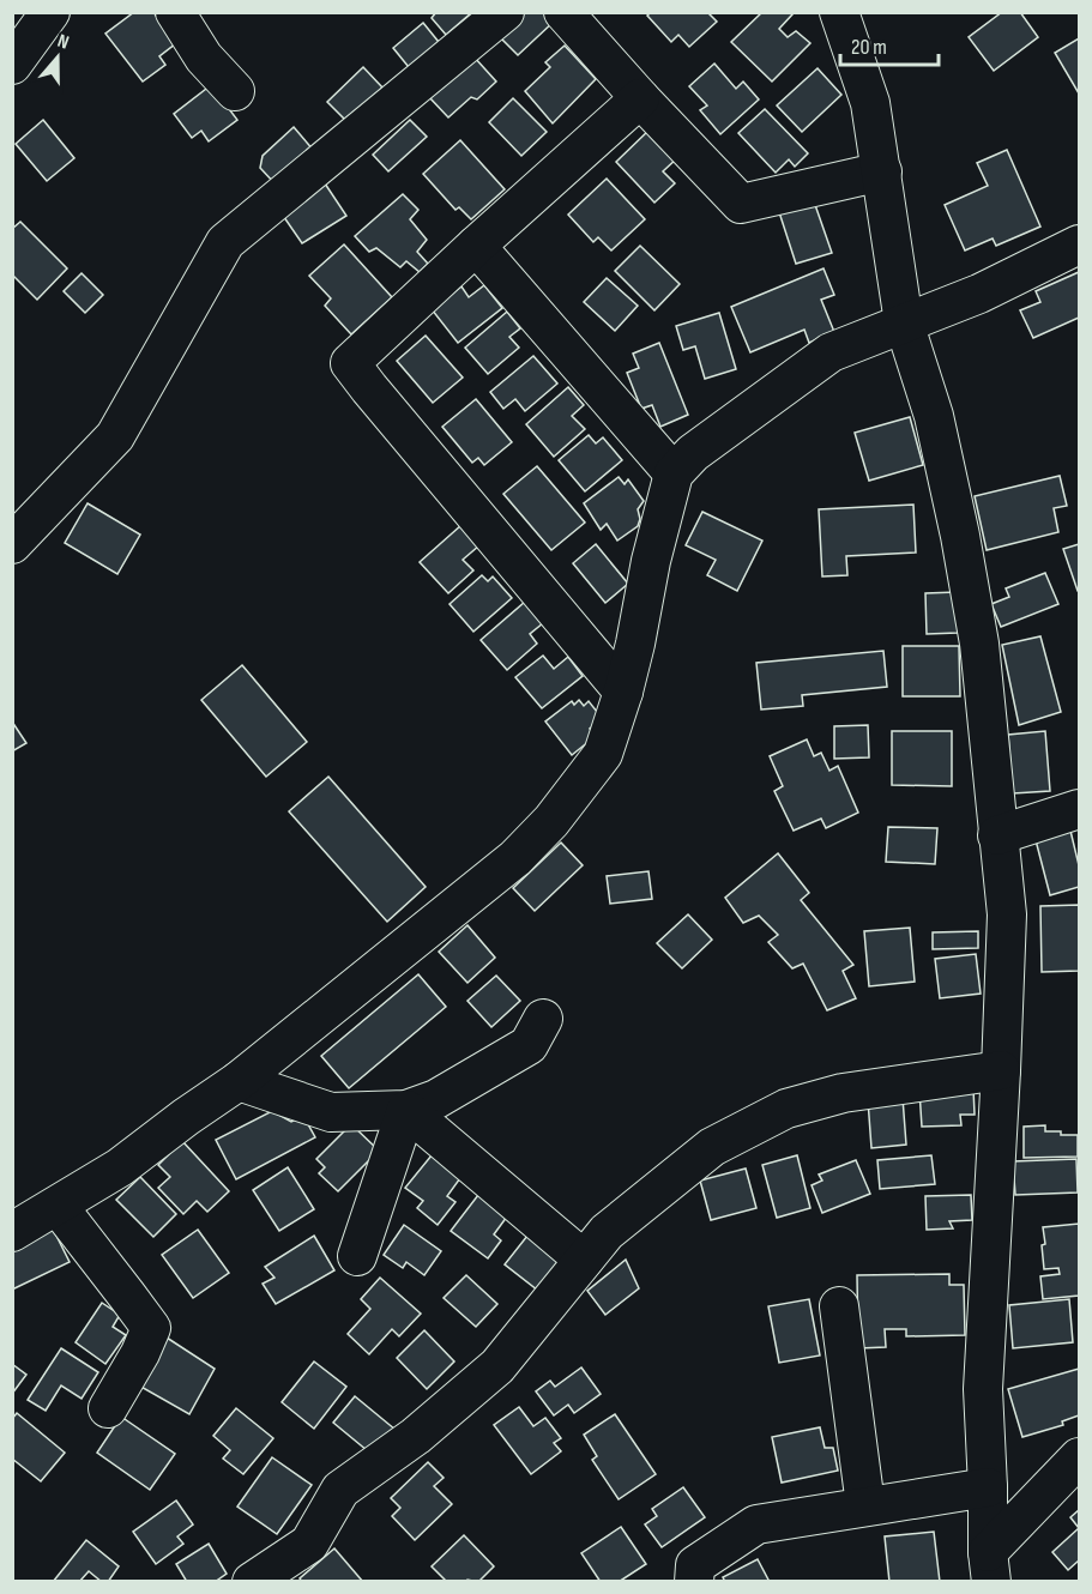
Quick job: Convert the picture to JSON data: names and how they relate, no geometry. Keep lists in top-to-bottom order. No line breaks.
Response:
{"scale_bar":"20 m","north":"top"}
